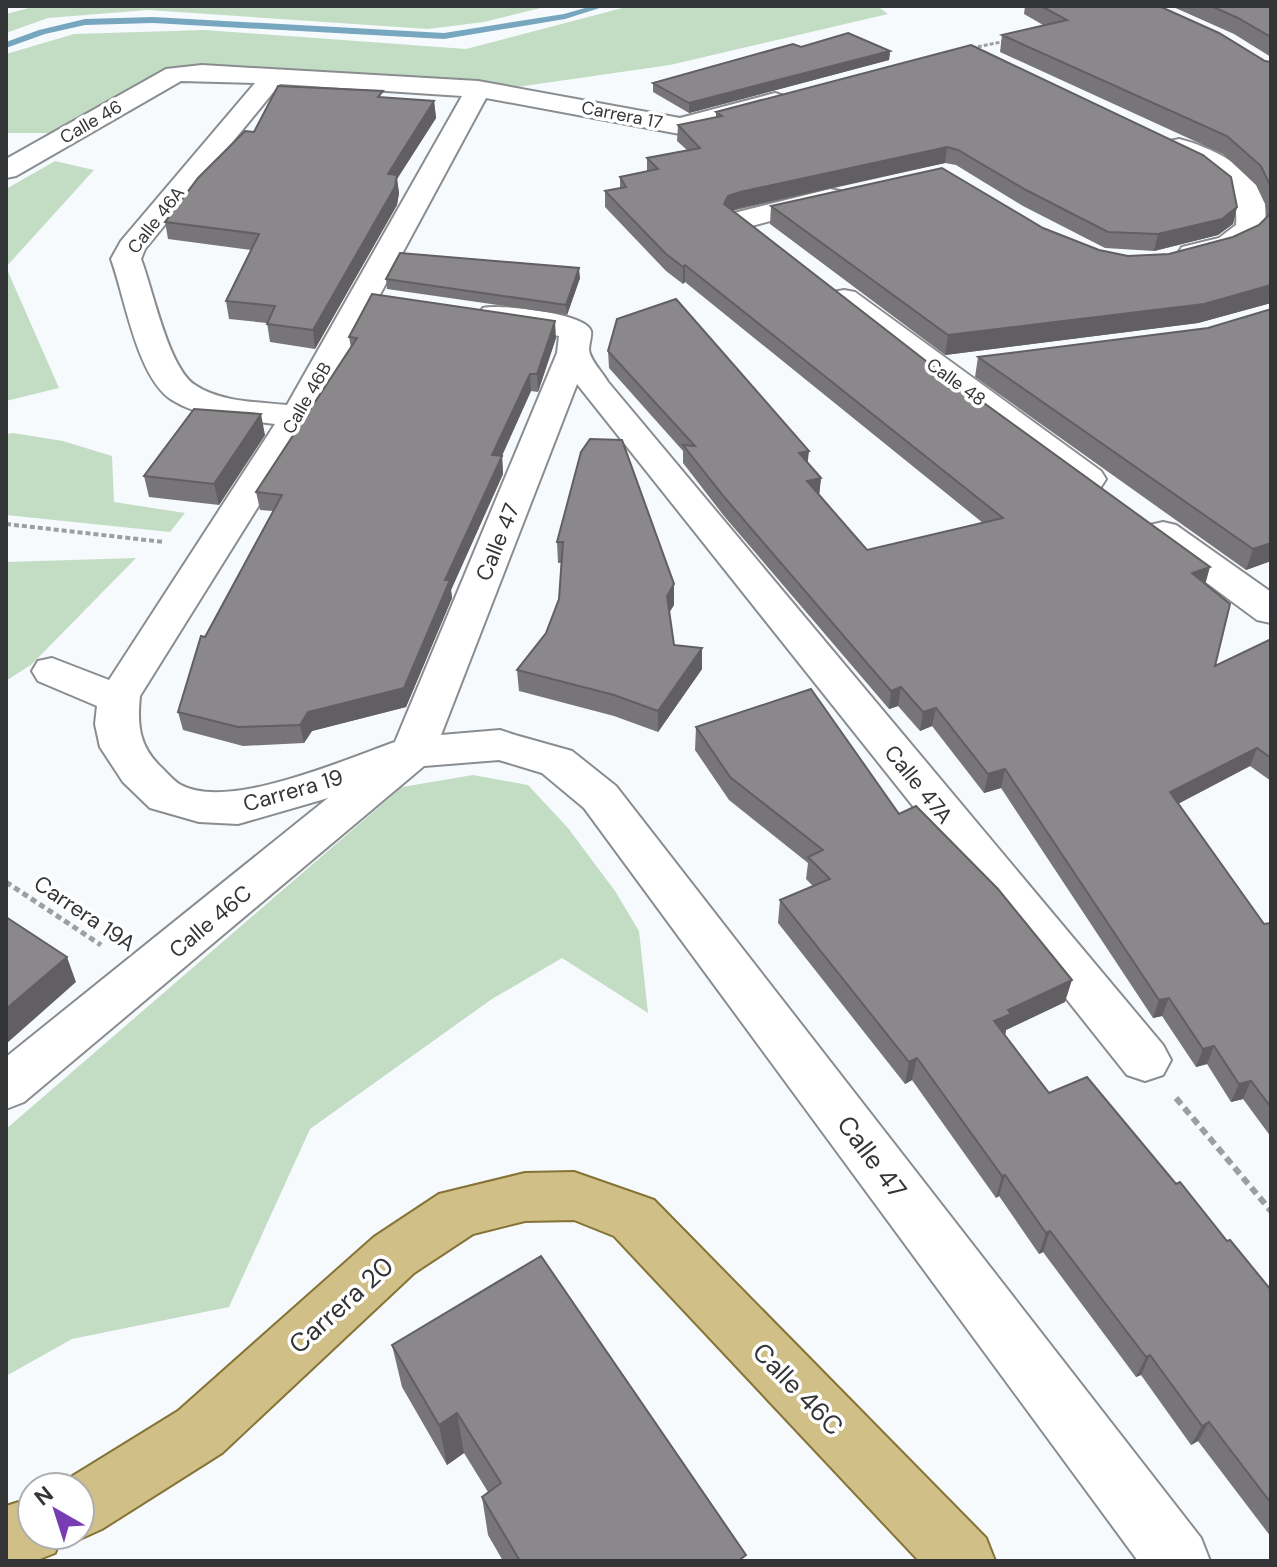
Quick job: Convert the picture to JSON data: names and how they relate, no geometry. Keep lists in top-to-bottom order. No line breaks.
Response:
{"streets":{"main road":["Calle 46C","Carrera 20"],"street":["Carrera 17","Calle 46","Calle 46A","Calle 48","Calle 46B","Calle 47","Calle 47A","Carrera 19"],"path":["Carrera 19A"]},"crossings":[["Carrera 17","Calle 46"],["Carrera 17","Calle 46A"],["Carrera 17","Calle 46B"],["Calle 46A","Calle 46B"],["Calle 46B","Carrera 19"],["Calle 47","Calle 47A"],["Calle 47","Carrera 19"],["Calle 47","Calle 46C"],["Carrera 19","Calle 46C"],["Carrera 19A","Calle 46C"],["Calle 46C","Carrera 20"]],"north":"top left"}
